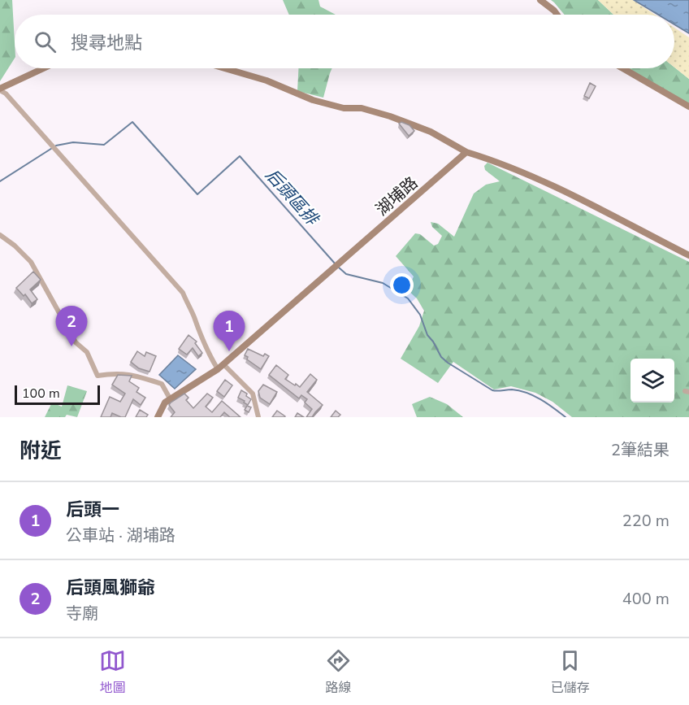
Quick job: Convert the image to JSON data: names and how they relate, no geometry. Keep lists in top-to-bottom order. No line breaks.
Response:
{"streets":{"main road":["湖埔路"]},"water":["后頭區排"],"scale_bar":"100 m","page":{"search":"搜尋地點","pins":["2","1"],"scale":"100 m","heading":["附近","2筆結果"],"list":[{"mark":"1","name":"后頭一","note":"公車站 · 湖埔路","value":"220 m"},{"mark":"2","name":"后頭風獅爺","note":"寺廟","value":"400 m"}],"nav":["地圖","路線","已儲存"]}}
